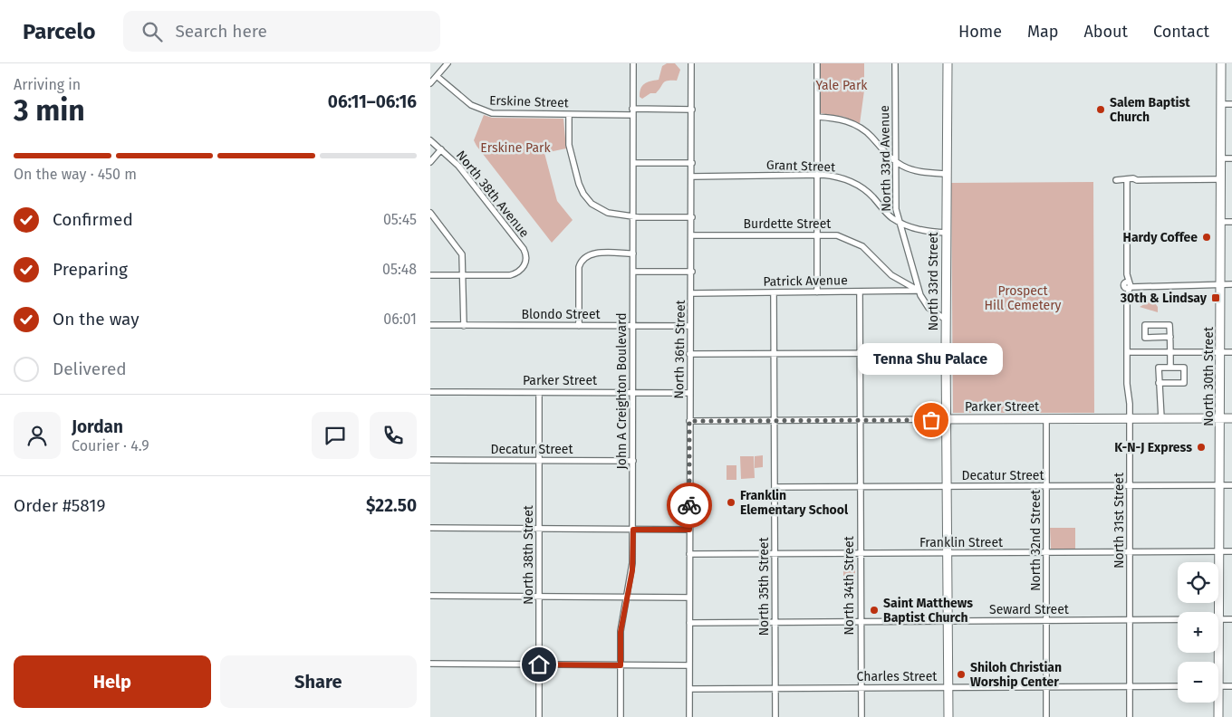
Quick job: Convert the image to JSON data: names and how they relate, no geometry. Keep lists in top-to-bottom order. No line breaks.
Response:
{"streets":{"street":["Erskine Street","North 33rd Avenue","Grant Street","North 38th Avenue","Burdette Street","Patrick Avenue","North 33rd Street","Blondo Street","North 36th Street","North 30th Street","Parker Street","John A Creighton Boulevard","Decatur Street","North 31st Street","North 32nd Street","Franklin Street","North 38th Street","North 34th Street","North 35th Street","Seward Street","Charles Street"]},"crossings":[["Erskine Street","North 36th Street"],["Erskine Street","John A Creighton Boulevard"],["North 33rd Avenue","Grant Street"],["North 33rd Avenue","Burdette Street"],["North 33rd Avenue","Patrick Avenue"],["North 33rd Avenue","North 33rd Street"],["Grant Street","North 33rd Street"],["Grant Street","North 36th Street"],["Burdette Street","Patrick Avenue"],["Burdette Street","North 36th Street"],["Patrick Avenue","North 36th Street"],["Patrick Avenue","North 34th Street"],["Patrick Avenue","North 35th Street"],["North 33rd Street","Parker Street"],["North 33rd Street","Decatur Street"],["North 33rd Street","Franklin Street"],["North 33rd Street","Seward Street"],["North 33rd Street","Charles Street"],["Blondo Street","North 36th Street"],["Blondo Street","John A Creighton Boulevard"],["North 36th Street","Parker Street"],["North 36th Street","Franklin Street"],["North 36th Street","Seward Street"],["North 36th Street","Charles Street"],["North 30th Street","Parker Street"],["North 30th Street","Decatur Street"],["North 30th Street","Franklin Street"],["North 30th Street","Seward Street"],["Parker Street","John A Creighton Boulevard"],["Parker Street","North 31st Street"],["Parker Street","North 32nd Street"],["Parker Street","North 38th Street"],["Parker Street","North 34th Street"],["Parker Street","North 35th Street"],["John A Creighton Boulevard","Decatur Street"],["Decatur Street","North 31st Street"],["Decatur Street","North 32nd Street"],["Decatur Street","North 38th Street"],["Decatur Street","North 34th Street"],["Decatur Street","North 35th Street"],["North 31st Street","Franklin Street"],["North 31st Street","Seward Street"],["North 31st Street","Charles Street"],["North 32nd Street","Franklin Street"],["North 32nd Street","Seward Street"],["North 32nd Street","Charles Street"],["Franklin Street","North 34th Street"],["Franklin Street","North 35th Street"],["North 34th Street","Seward Street"],["North 34th Street","Charles Street"],["North 35th Street","Seward Street"],["North 35th Street","Charles Street"]],"parks":["Yale Park","Erskine Park","Prospect Hill Cemetery"],"places":{"other":["Salem Baptist Church","Hardy Coffee","Tenna Shu Palace","K-N-J Express","Franklin Elementary School","Saint Matthews Baptist Church","Shiloh Christian Worship Center"],"transit":["30th & Lindsay"]},"page":{"header":"Parcelo","search":"Search here","nav":["Home","Map","About","Contact"],"heading":["3 min","Arriving in","06:11–06:16"],"panel":["Jordan","Courier · 4.9","Order #5819","$22.50"],"bar":"On the way · 450 m","list":[["Confirmed","05:45"],["Preparing","05:48"],["On the way","06:01"],"Delivered"],"bubble":"Tenna Shu Palace","map_buttons":["+","−"],"buttons":["Help","Share"]}}
